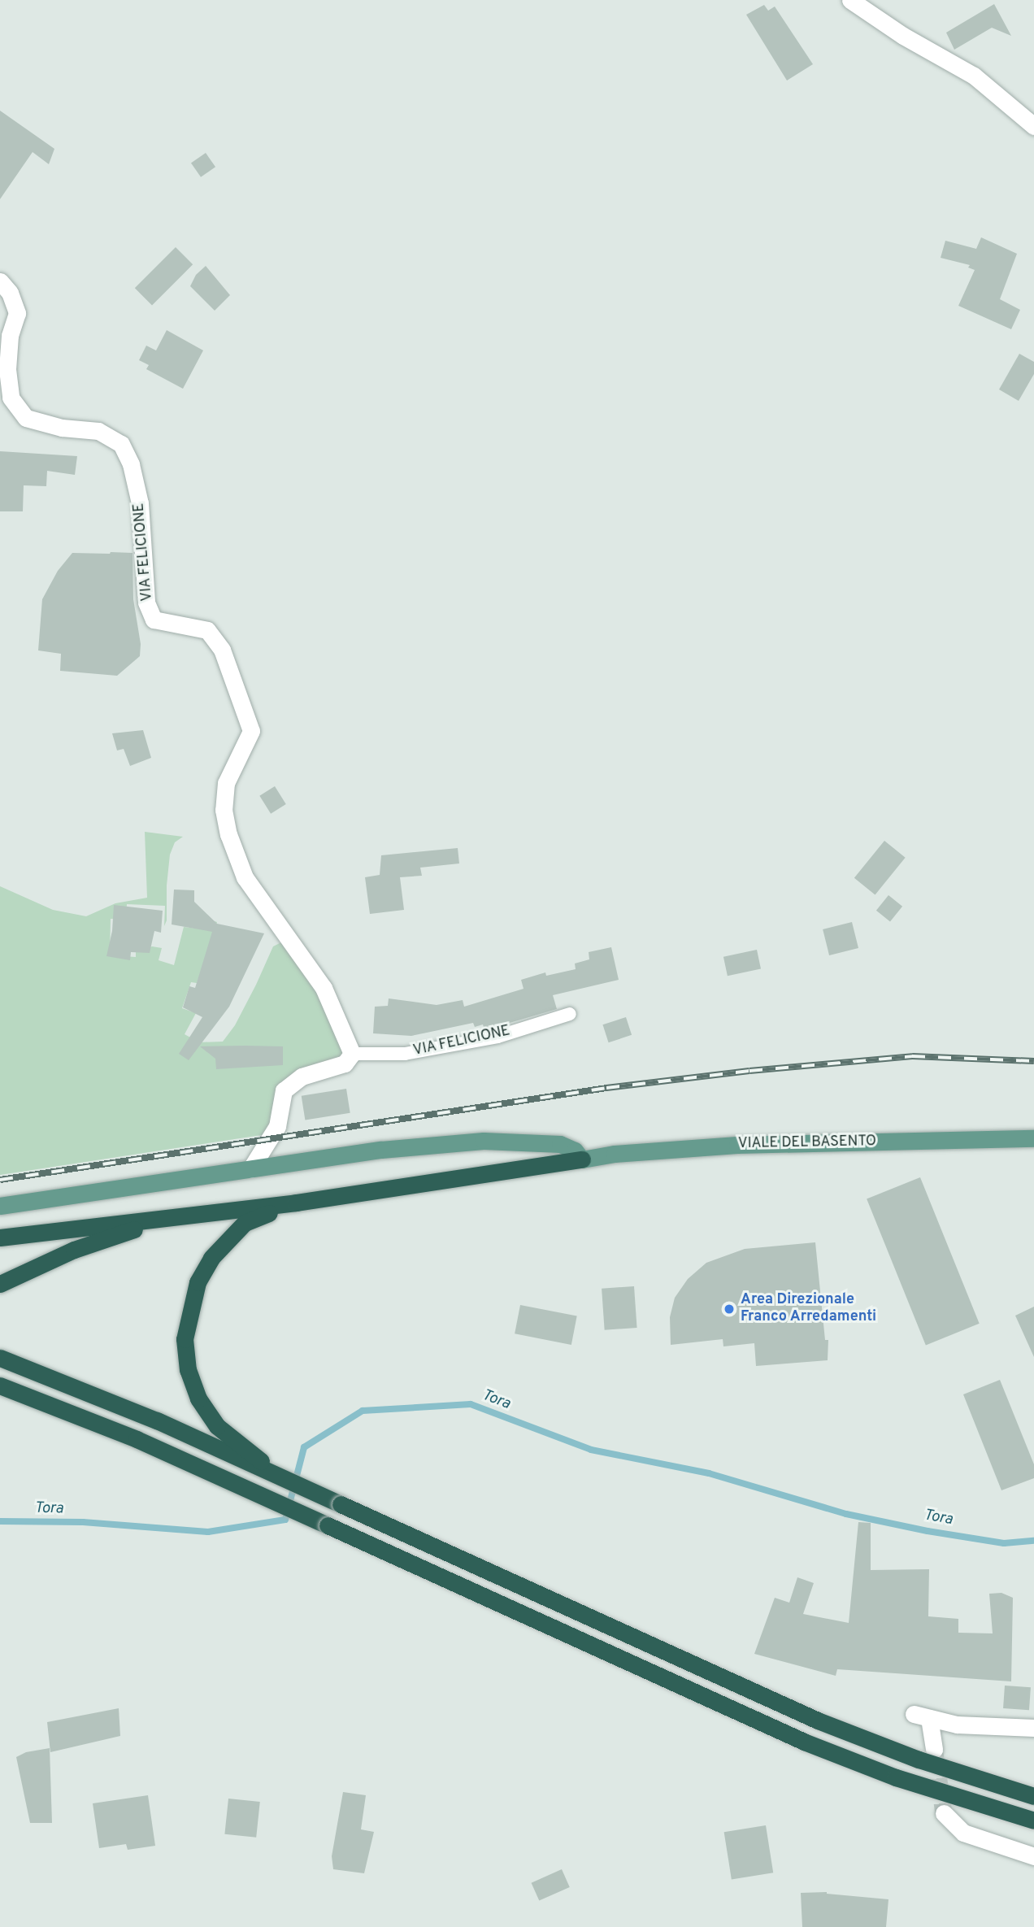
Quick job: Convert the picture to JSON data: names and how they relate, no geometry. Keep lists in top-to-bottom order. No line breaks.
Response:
{"streets":{"main road":["VIALE DEL BASENTO"],"street":["VIA FELICIONE"]},"water":["Tora"],"places":["Area Direzionale Franco Arredamenti"]}
